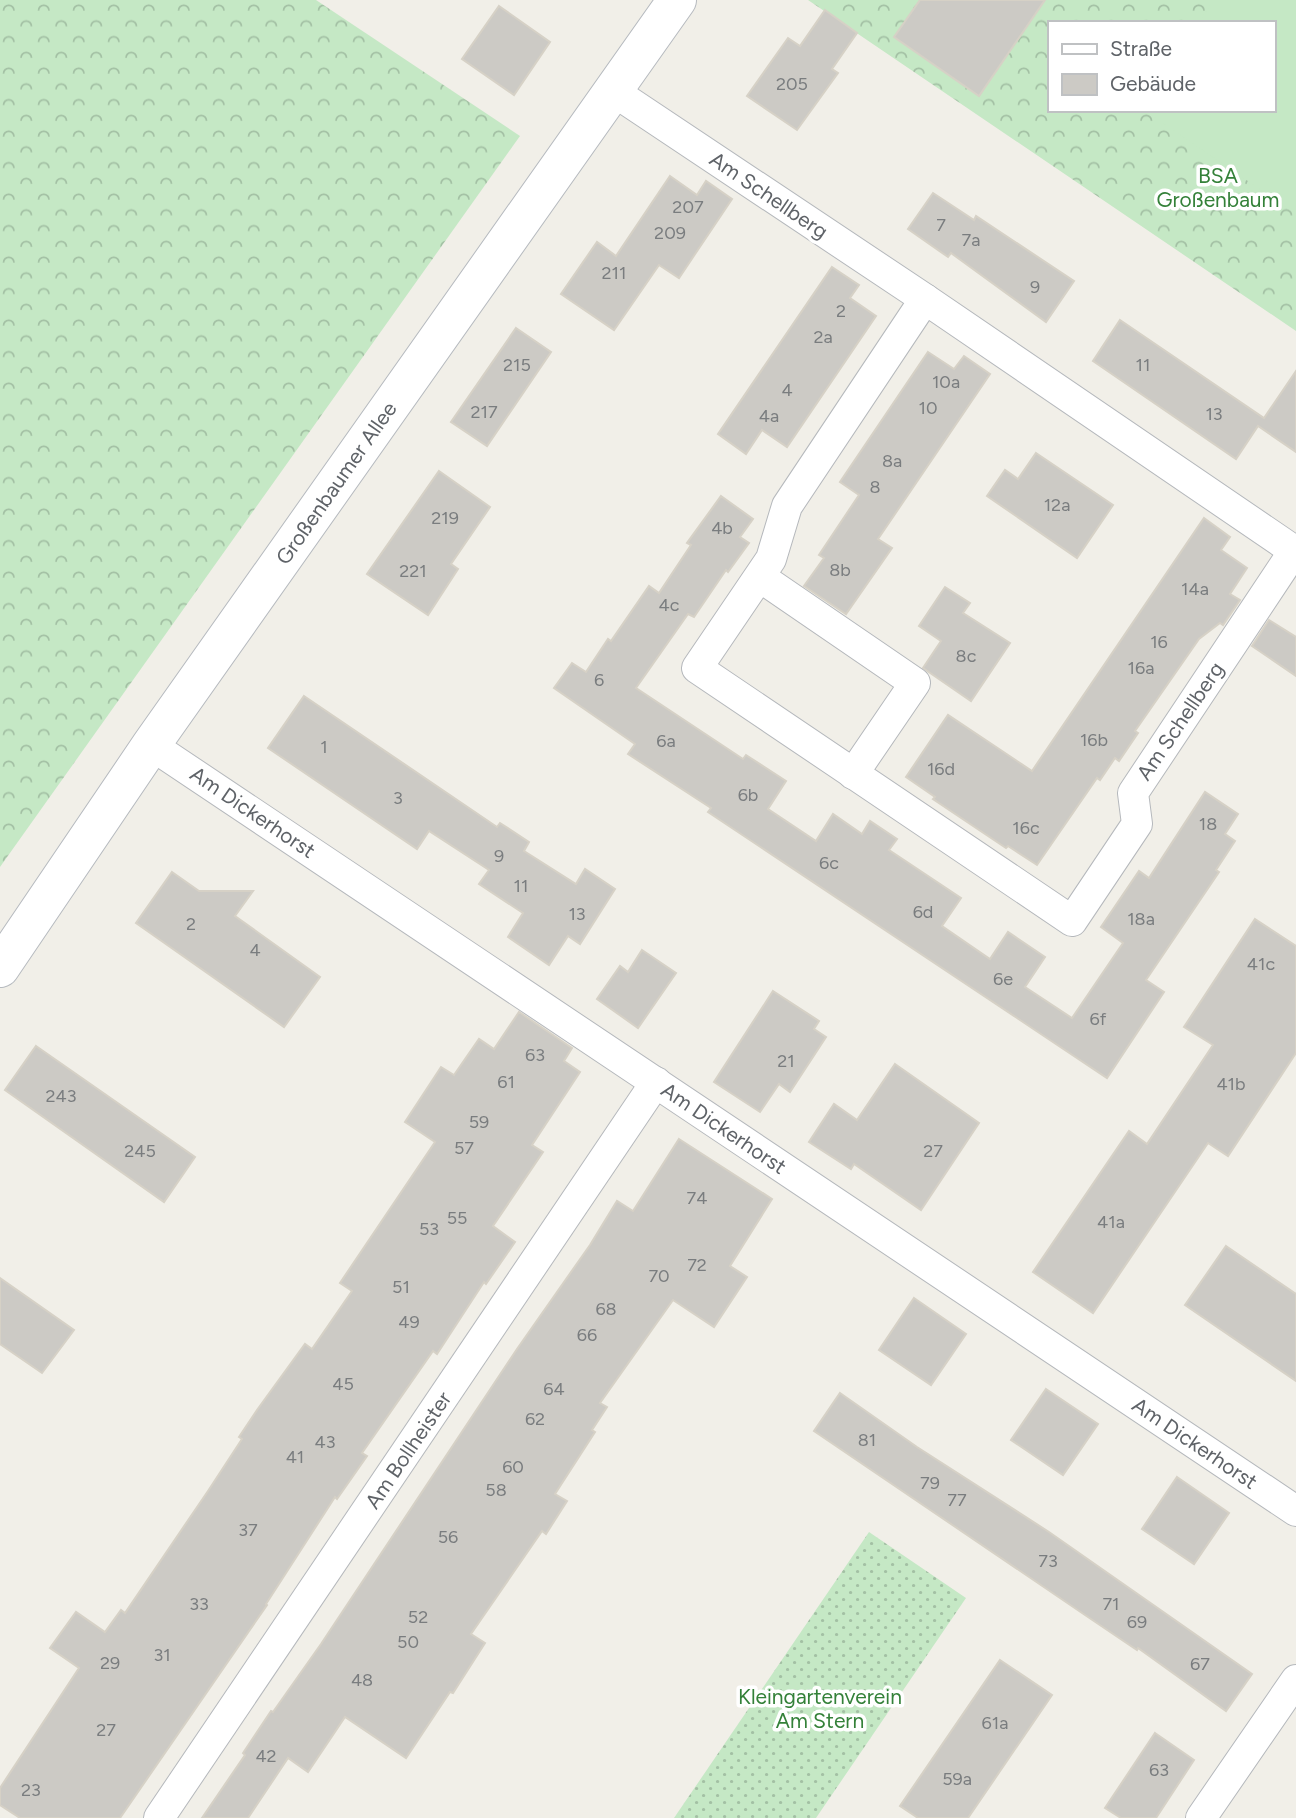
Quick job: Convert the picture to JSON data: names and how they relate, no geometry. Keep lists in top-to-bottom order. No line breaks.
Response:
{"streets":{"main road":["Großenbaumer Allee"],"street":["Am Schellberg","Am Dickerhorst","Am Bollheister"]},"crossings":[["Am Schellberg","Großenbaumer Allee"],["Großenbaumer Allee","Am Dickerhorst"],["Am Dickerhorst","Am Bollheister"]],"parks":["BSA Großenbaum","Kleingartenverein Am Stern"],"house_numbers":["205","207","7","209","7a","211","9","2","2a","215","11","10a","4","10","217","13","4a","8a","8","12a","219","4b","8b","221","14a","4c","16","8c","16a","6","16b","6a","1","16d","6b","3","18","16c","9","6c","11","6d","13","18a","2","4","41c","6e","6f","63","21","61","41b","243","59","57","245","27","74","55","41a","53","72","70","51","68","49","66","45","64","62","81","43","41","60","79","58","77","37","56","73","33","71","52","69","50","31","29","67","48","61a","27","42","63","59a","23"],"legend":["Straße","Gebäude"]}
